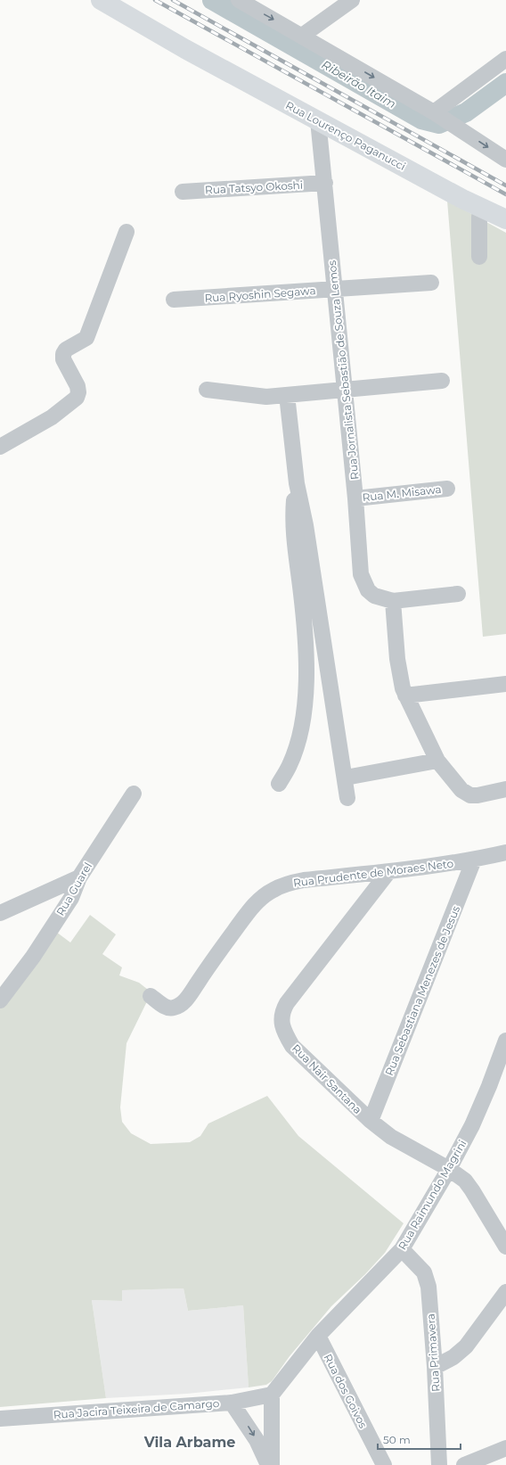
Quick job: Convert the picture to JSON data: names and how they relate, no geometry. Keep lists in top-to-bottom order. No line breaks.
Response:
{"streets":{"main road":["Rua Lourenço Paganucci"],"street":["Rua Tatsyo Okoshi","Rua Ryoshin Segawa","Rua Jornalista Sebastião de Souza Lemos","Rua M. Misawa","Rua Prudente de Moraes Neto","Rua Guarel","Rua Sebastiana Menezes de Jesus","Rua Nair Santana","Rua Raimundo Magrini","Rua Primavera","Rua dos Goivos","Rua Jacira Teixeira de Camargo"]},"crossings":[["Rua Lourenço Paganucci","Rua Jornalista Sebastião de Souza Lemos"],["Rua Tatsyo Okoshi","Rua Jornalista Sebastião de Souza Lemos"],["Rua Ryoshin Segawa","Rua Jornalista Sebastião de Souza Lemos"],["Rua Jornalista Sebastião de Souza Lemos","Rua M. Misawa"],["Rua Prudente de Moraes Neto","Rua Sebastiana Menezes de Jesus"],["Rua Prudente de Moraes Neto","Rua Nair Santana"],["Rua Sebastiana Menezes de Jesus","Rua Nair Santana"],["Rua Nair Santana","Rua Raimundo Magrini"],["Rua Raimundo Magrini","Rua Primavera"],["Rua Raimundo Magrini","Rua dos Goivos"],["Rua Raimundo Magrini","Rua Jacira Teixeira de Camargo"]],"districts":["Vila Arbame"],"water":["Ribeirão Itaim"],"scale_bar":"50 m"}
